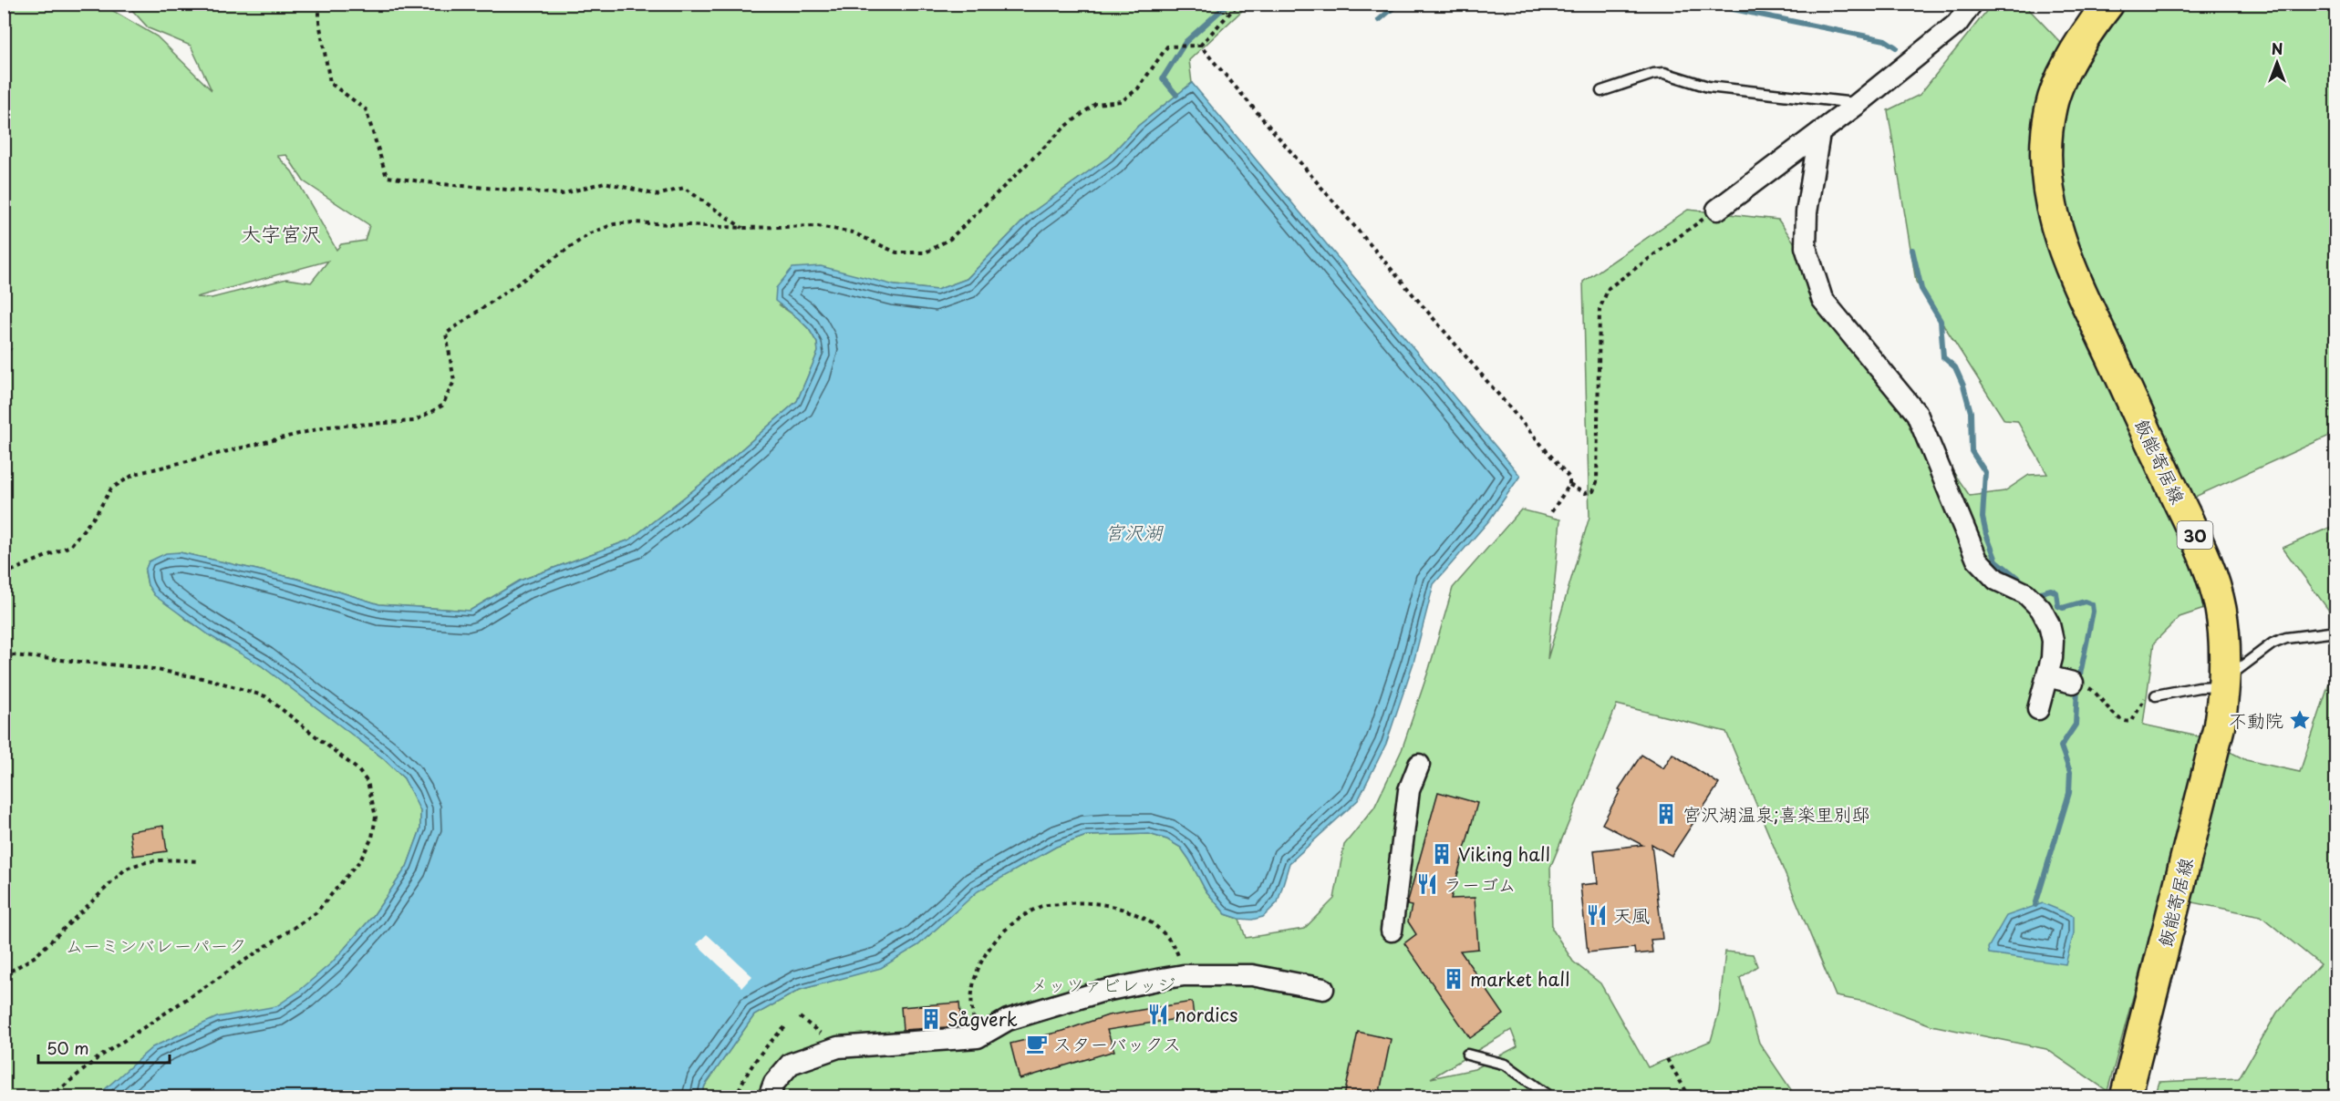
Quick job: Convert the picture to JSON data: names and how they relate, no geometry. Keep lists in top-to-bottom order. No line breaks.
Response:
{"streets":{"main road":["飯能寄居線","30"]},"districts":["大字宮沢"],"water":["宮沢湖"],"parks":["ムーミンバレーパーク","メッツァビレッジ"],"places":{"place":["不動院"],"building":["宮沢湖温泉;喜楽里別邸","Viking hall","market hall","Sågverk"],"restaurant":["ラーゴム","天風","nordics"],"cafe":["スターバックス"]},"scale_bar":"50 m","north":"top"}
